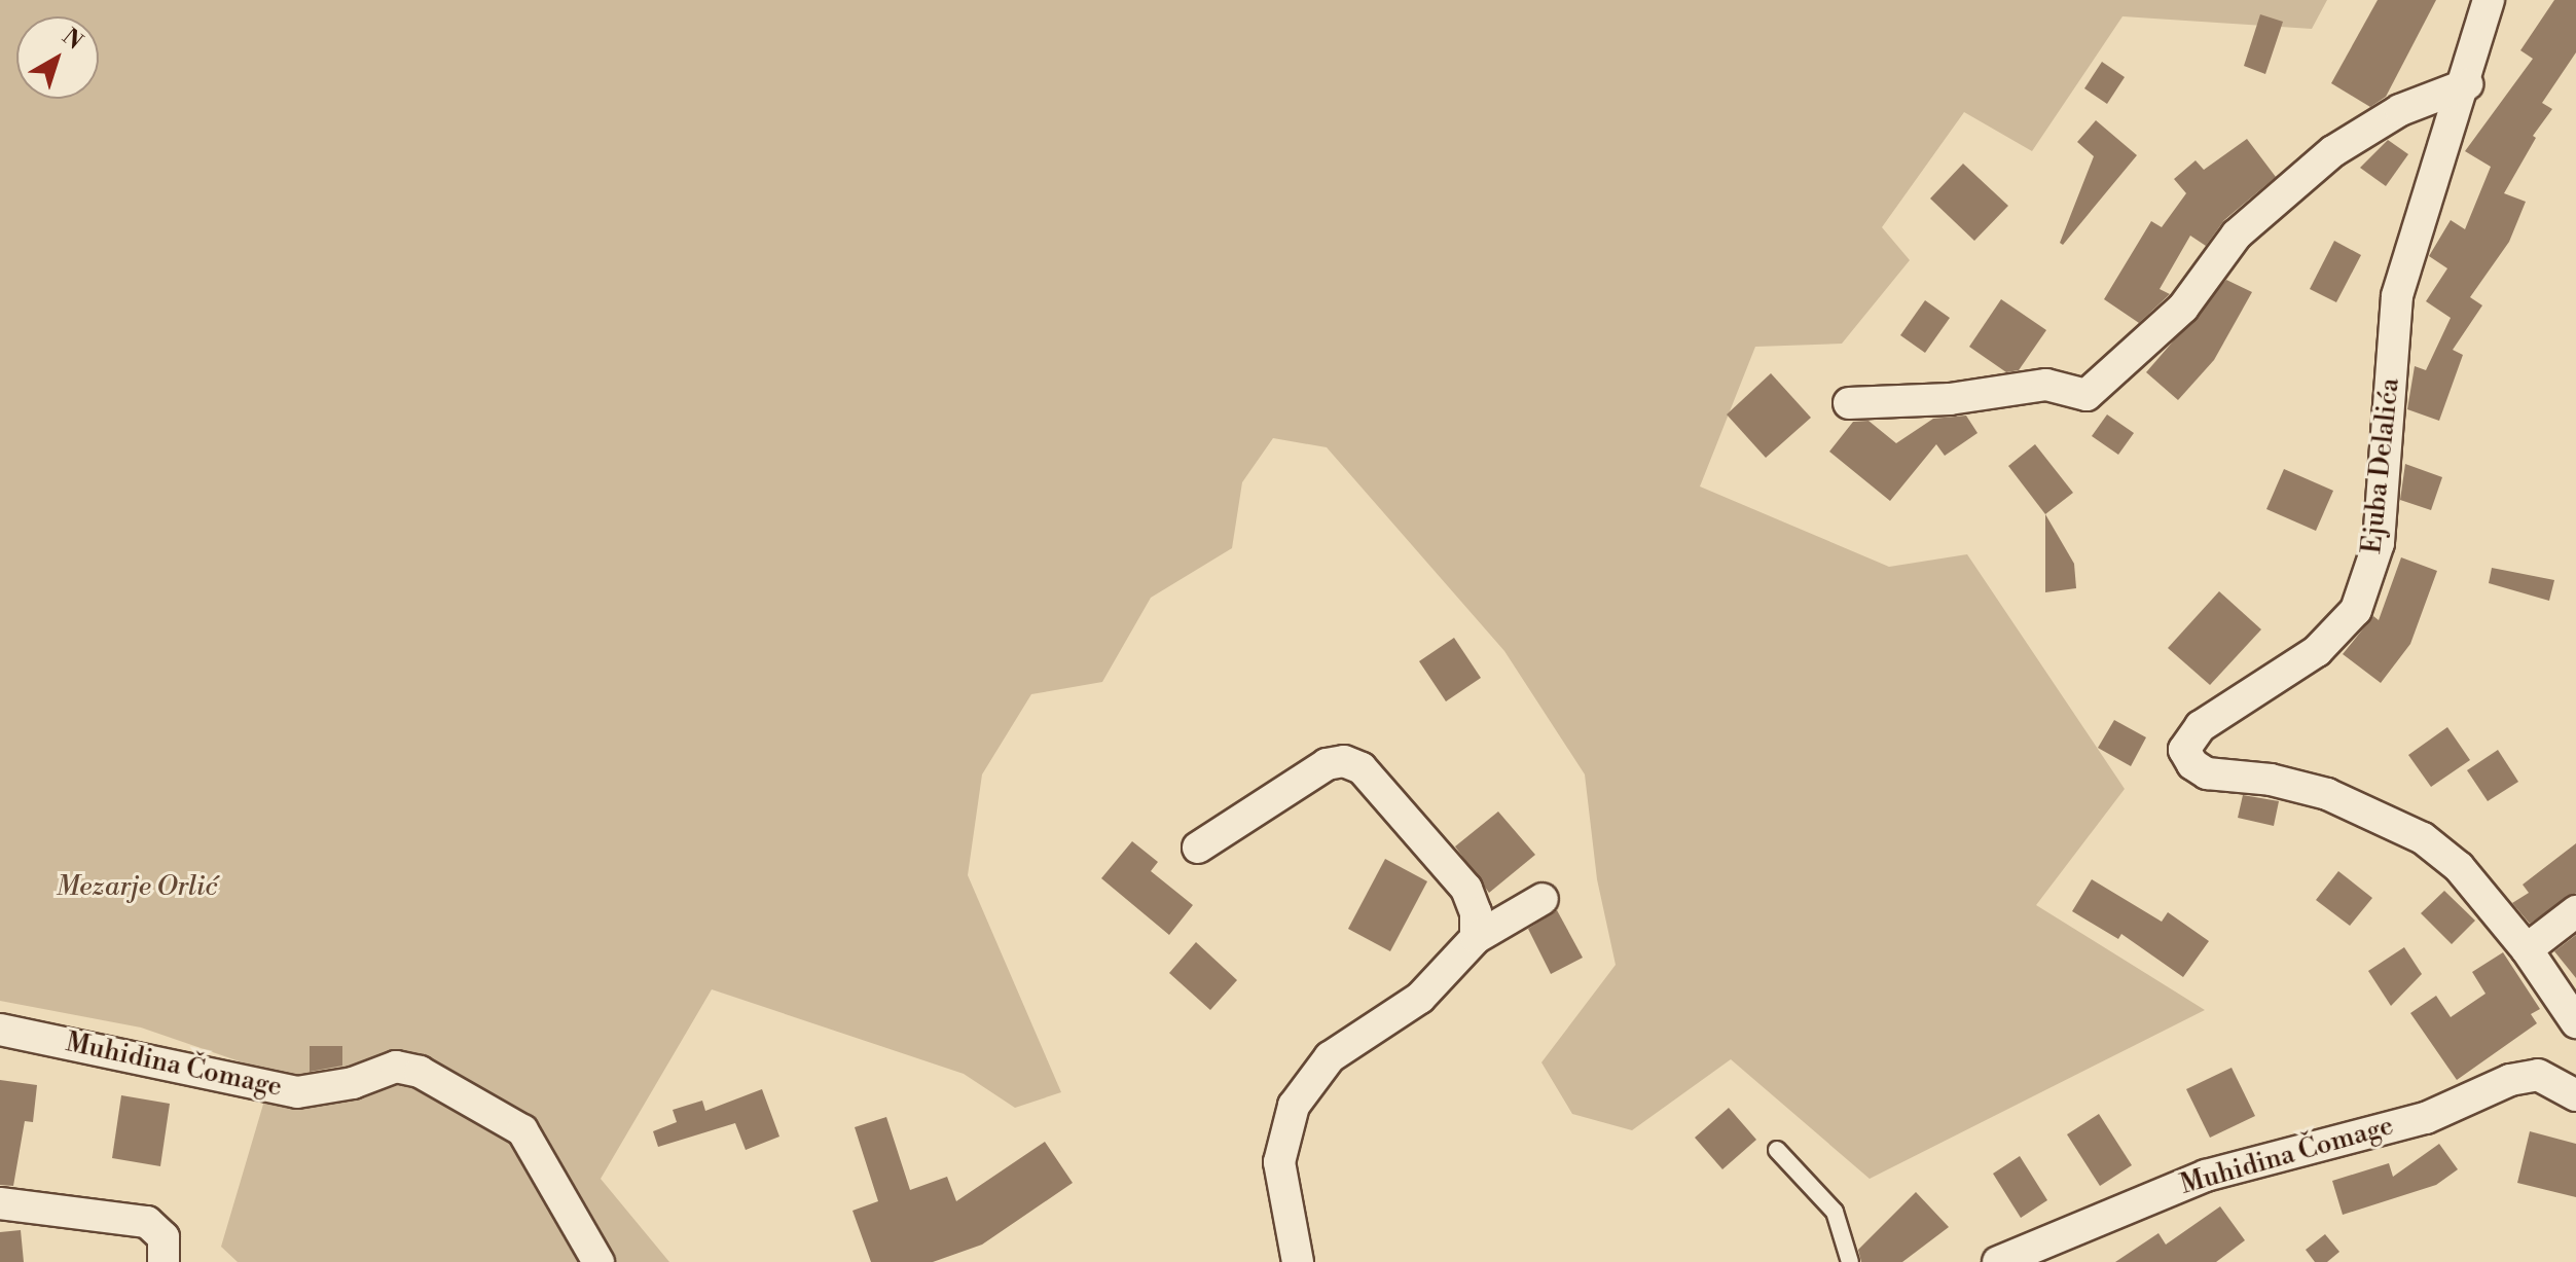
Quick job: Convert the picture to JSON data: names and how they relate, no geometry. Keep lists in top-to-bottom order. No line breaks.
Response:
{"streets":{"street":["Ejuba Delalića","Muhidina Čomage"]},"parks":["Mezarje Orlić"],"north":"top right"}
